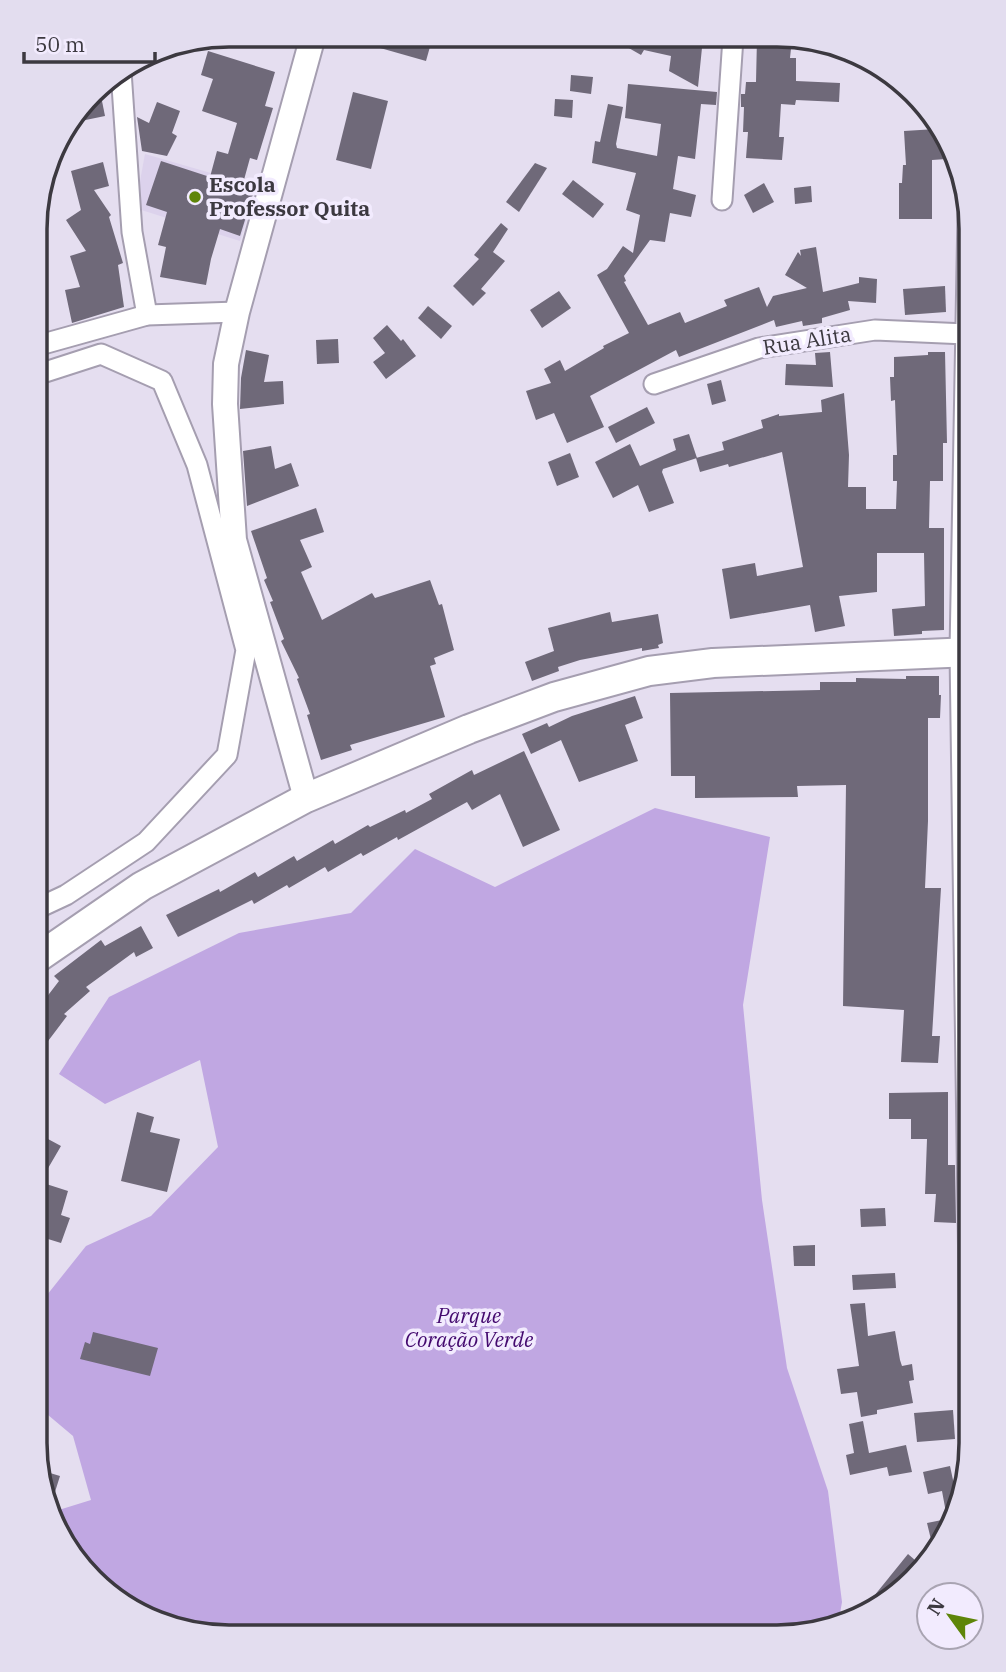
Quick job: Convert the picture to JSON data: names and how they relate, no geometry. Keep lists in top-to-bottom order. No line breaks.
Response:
{"streets":{"street":["Rua Alita"]},"parks":["Parque Coração Verde"],"places":["Escola Professor Quita"],"scale_bar":"50 m","north":"top left"}
